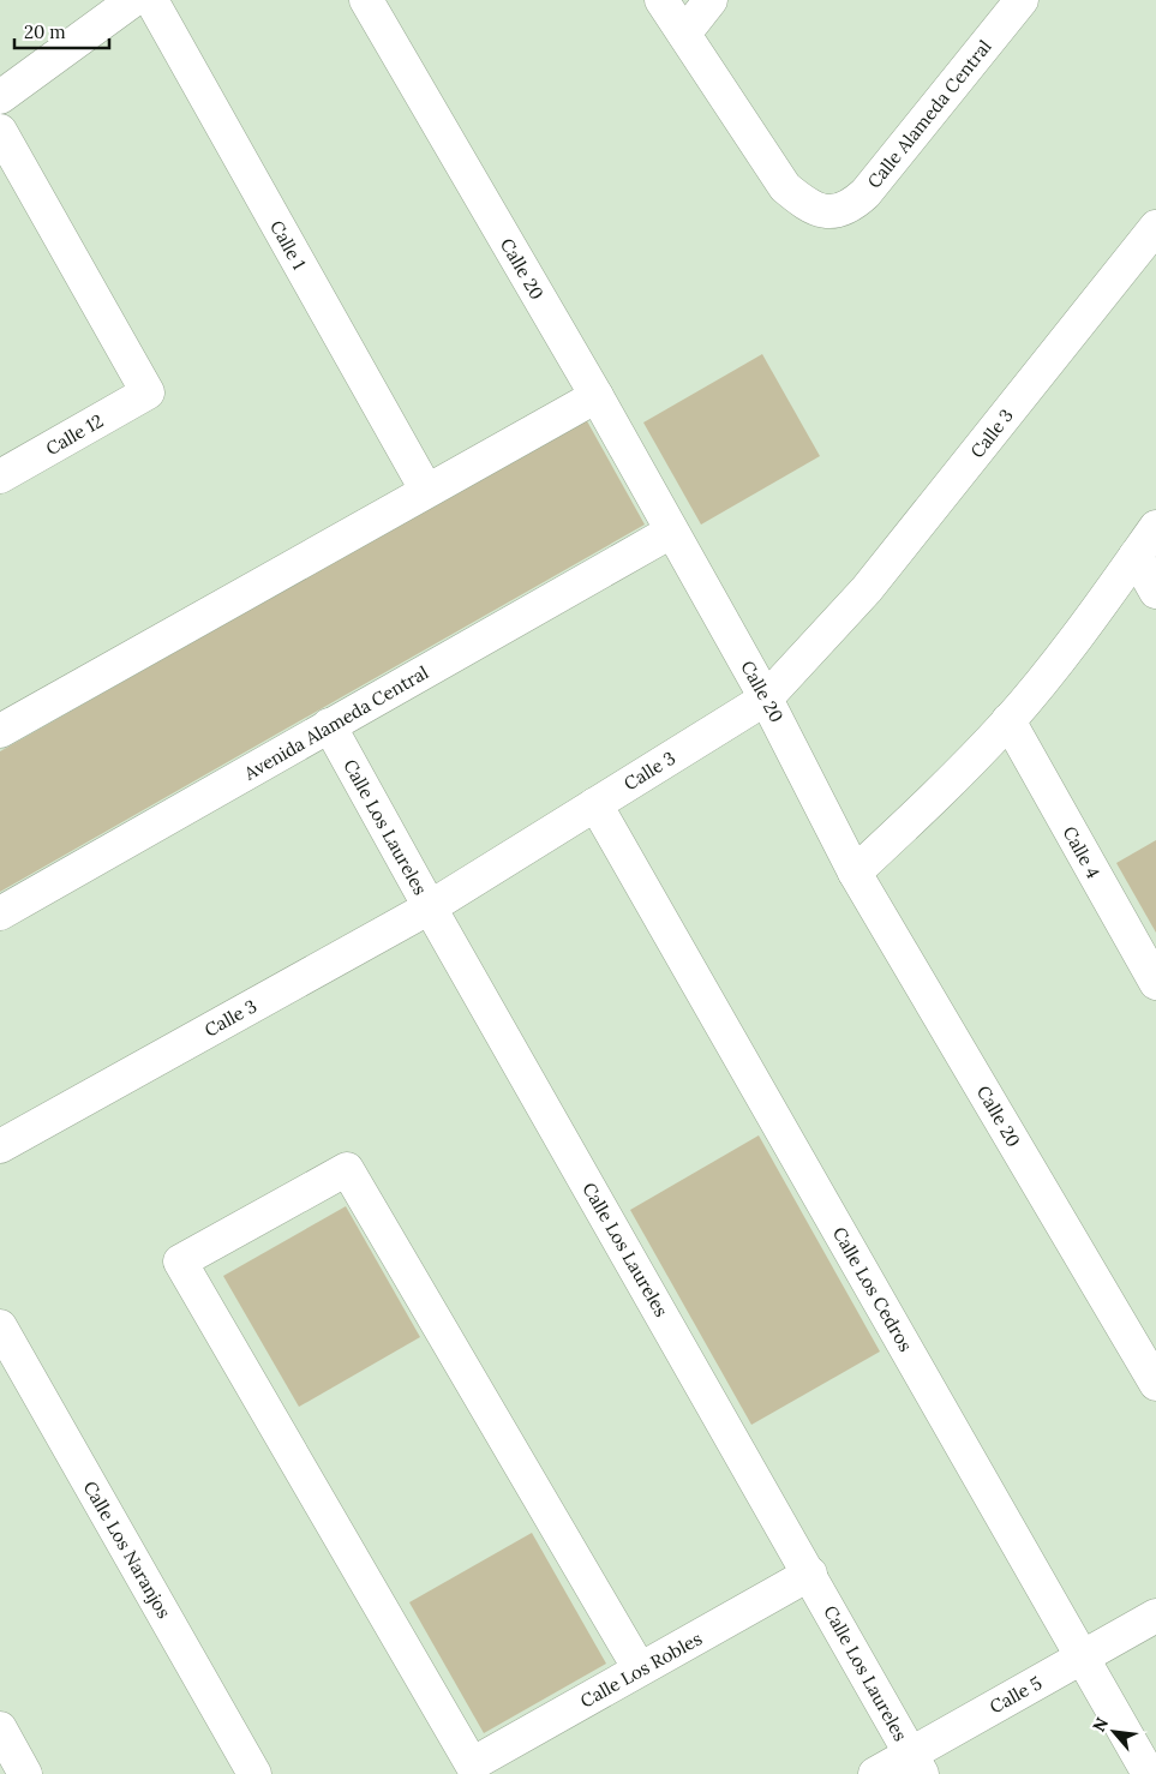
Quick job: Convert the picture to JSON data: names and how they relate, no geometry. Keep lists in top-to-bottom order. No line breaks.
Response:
{"streets":{"street":["Calle Alameda Central","Calle 1","Calle 20","Calle 3","Calle 12","Avenida Alameda Central","Calle Los Laureles","Calle 4","Calle Los Cedros","Calle Los Naranjos","Calle Los Robles","Calle 5"]},"crossings":[["Calle 20","Calle 3"],["Calle 20","Avenida Alameda Central"],["Calle 3","Calle Los Laureles"],["Calle 3","Calle Los Cedros"],["Avenida Alameda Central","Calle Los Laureles"],["Calle Los Laureles","Calle Los Robles"],["Calle Los Laureles","Calle 5"],["Calle Los Cedros","Calle 5"]],"scale_bar":"20 m","north":"top left"}
